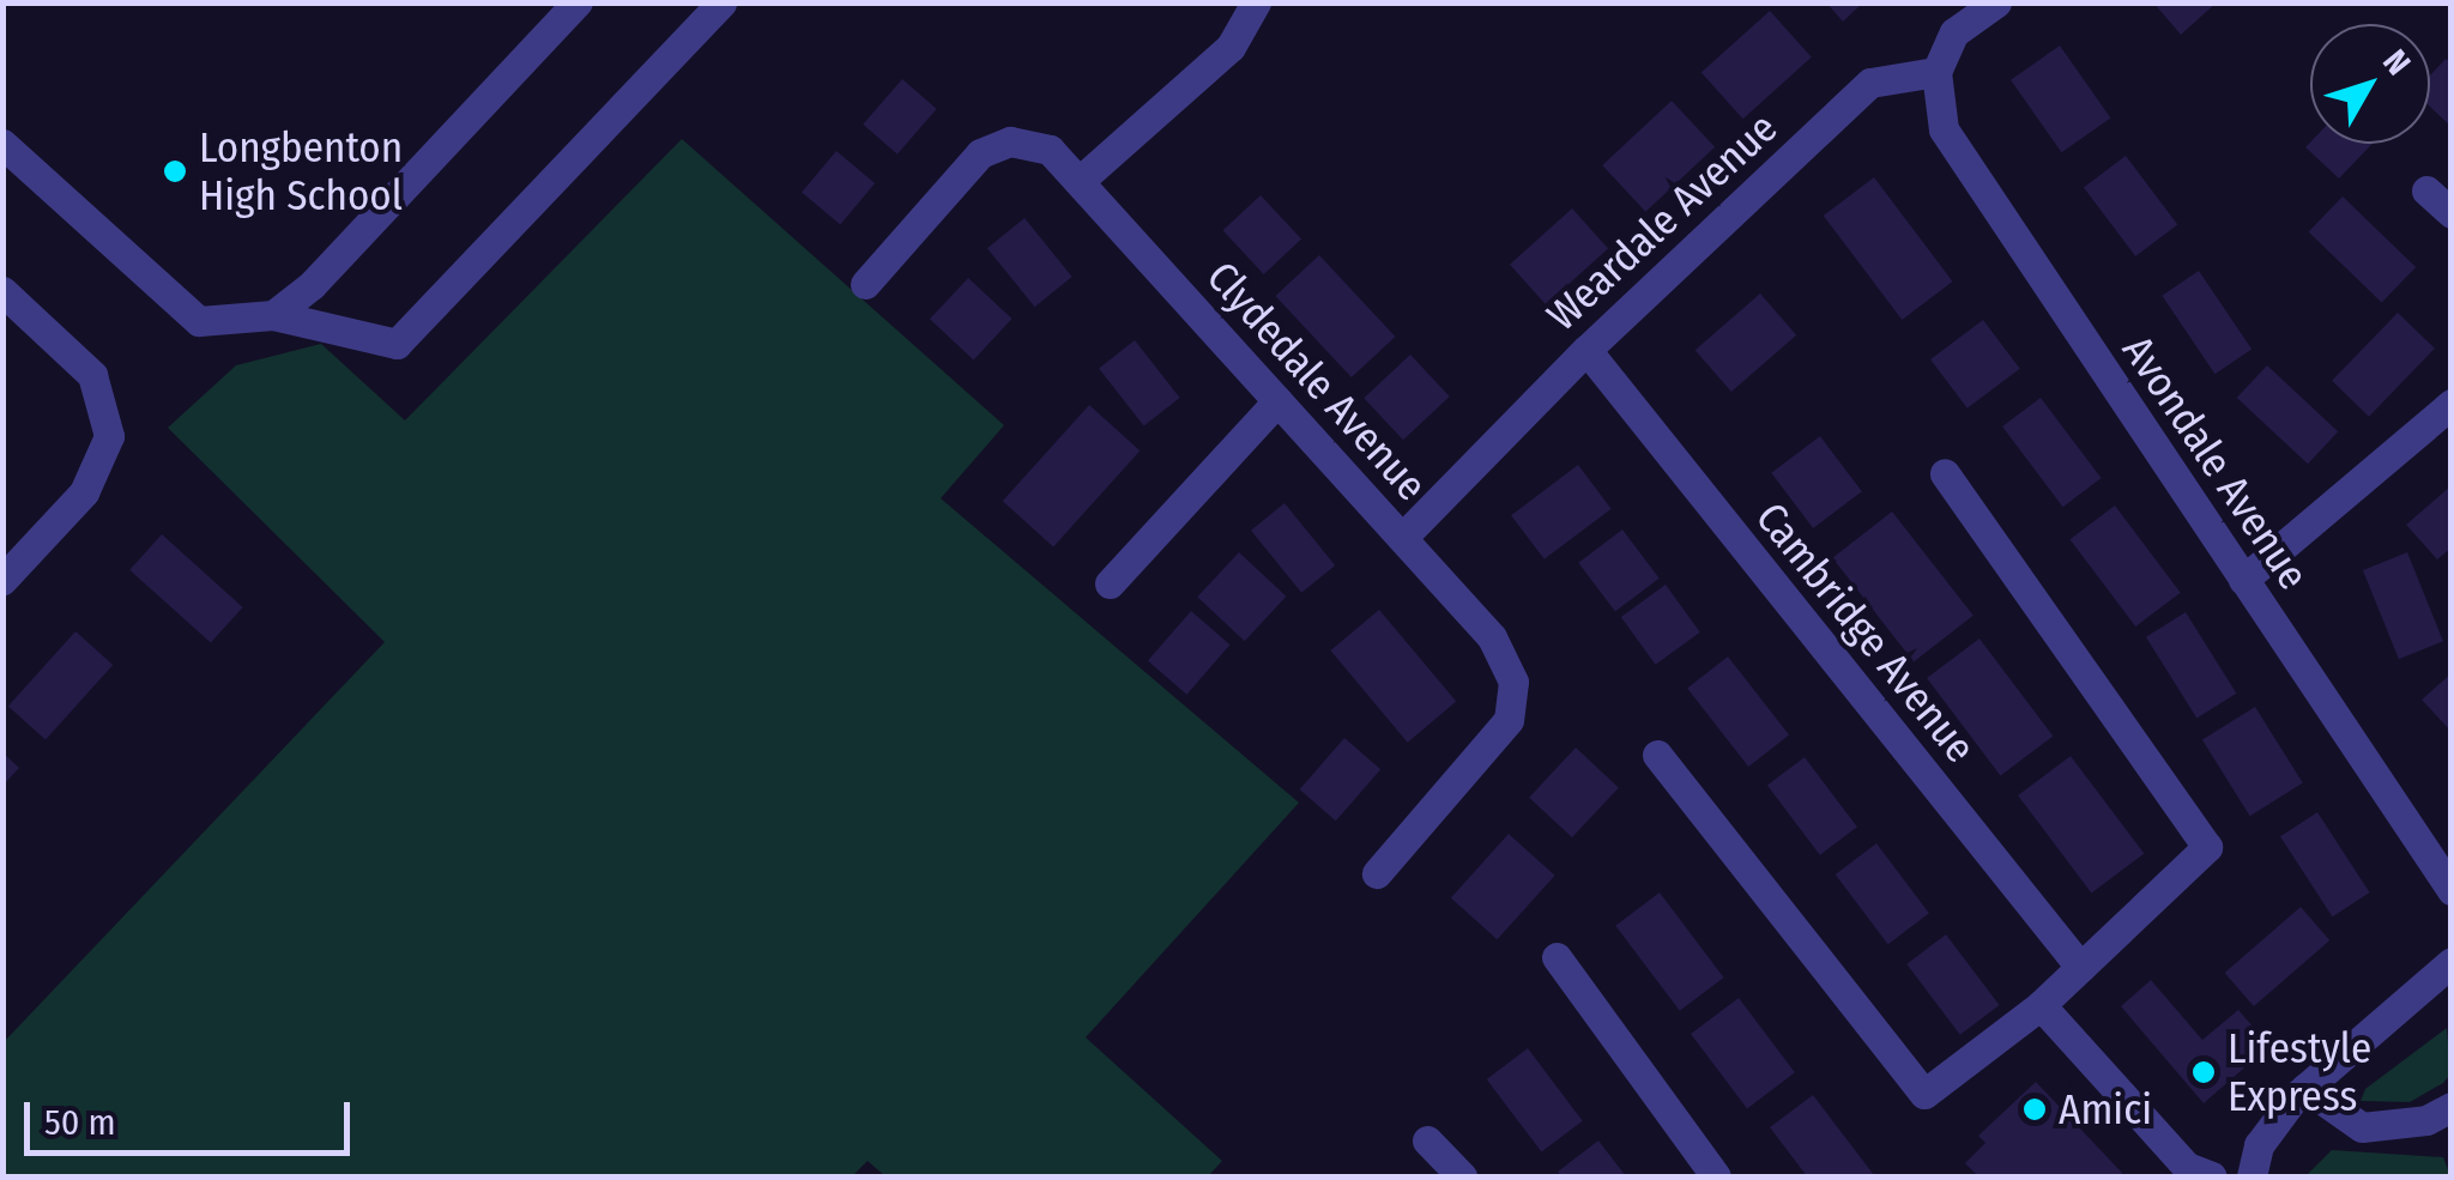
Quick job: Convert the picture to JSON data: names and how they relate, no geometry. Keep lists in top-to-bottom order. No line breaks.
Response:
{"streets":{"street":["Weardale Avenue","Clydedale Avenue","Avondale Avenue","Cambridge Avenue"]},"crossings":[["Weardale Avenue","Clydedale Avenue"],["Weardale Avenue","Avondale Avenue"],["Weardale Avenue","Cambridge Avenue"]],"places":["Longbenton High School","Lifestyle Express","Amici"],"scale_bar":"50 m","north":"top right"}
